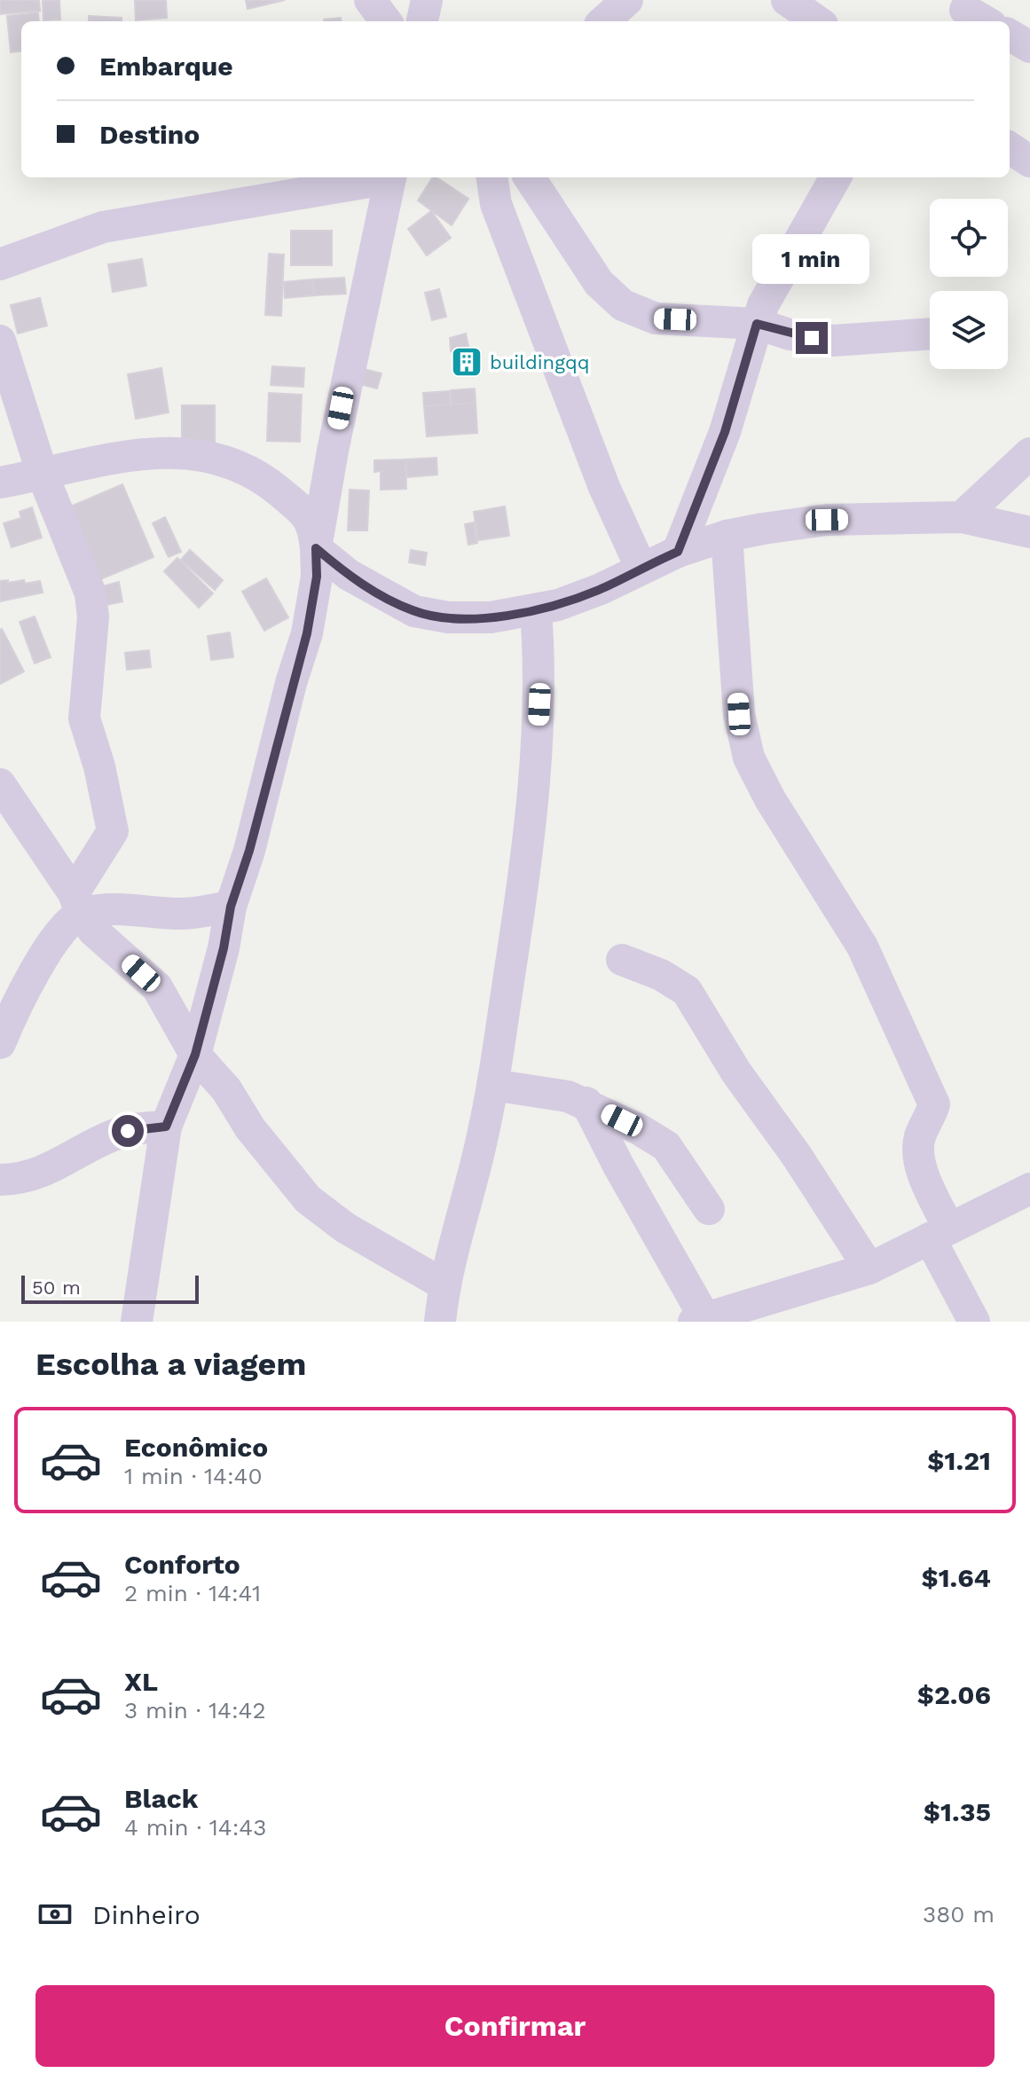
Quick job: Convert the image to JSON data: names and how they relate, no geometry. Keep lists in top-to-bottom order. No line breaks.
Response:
{"places":{"building":["buildingqq"]},"scale_bar":"50 m","page":{"banner":["Embarque","Destino"],"bubble":"1 min","scale":"50 m","heading":"Escolha a viagem","list":[{"name":"Econômico","note":"1 min · 14:40","value":"$1.21"},{"name":"Conforto","note":"2 min · 14:41","value":"$1.64"},{"name":"XL","note":"3 min · 14:42","value":"$2.06"},{"name":"Black","note":"4 min · 14:43","value":"$1.35"}],"pay":["Dinheiro","380 m"],"buttons":"Confirmar"}}
